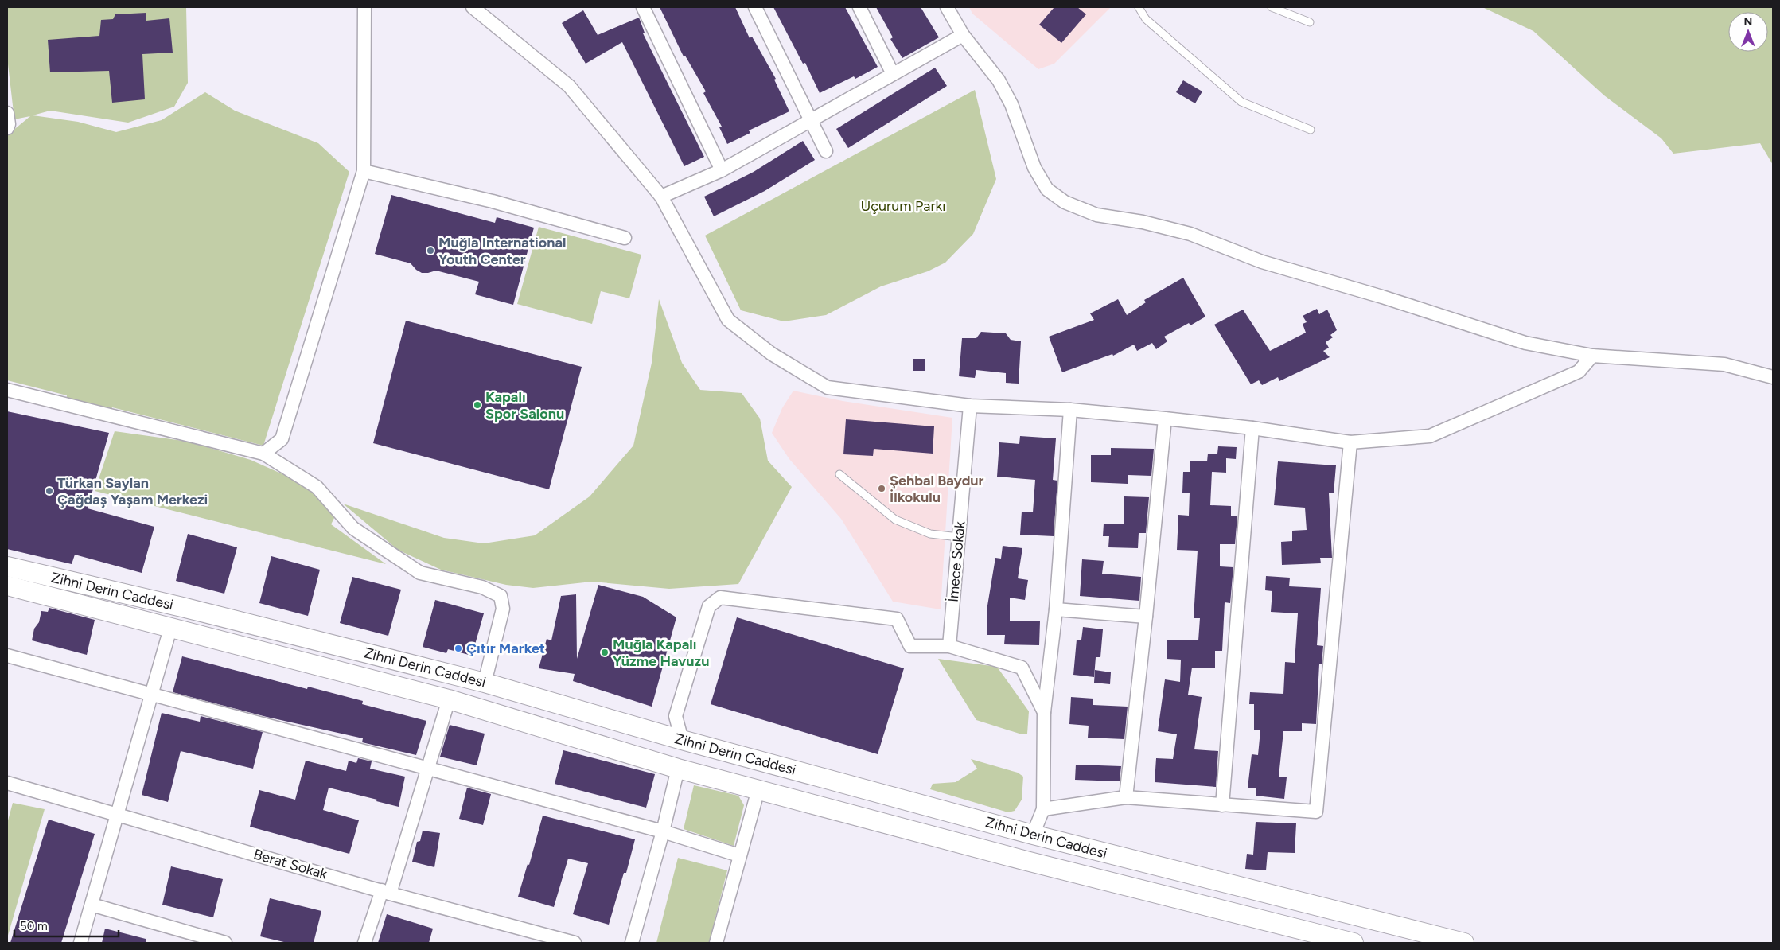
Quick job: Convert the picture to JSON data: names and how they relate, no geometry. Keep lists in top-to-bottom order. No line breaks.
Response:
{"streets":{"main road":["Zihni Derin Caddesi"],"street":["İmece Sokak","Berat Sokak"]},"parks":["Uçurum Parkı"],"places":["Muğla International Youth Center","Kapalı Spor Salonu","Şehbal Baydur İlkokulu","Türkan Saylan Çağdaş Yaşam Merkezi","Çıtır Market","Muğla Kapalı Yüzme Havuzu"],"scale_bar":"50 m","north":"top"}
